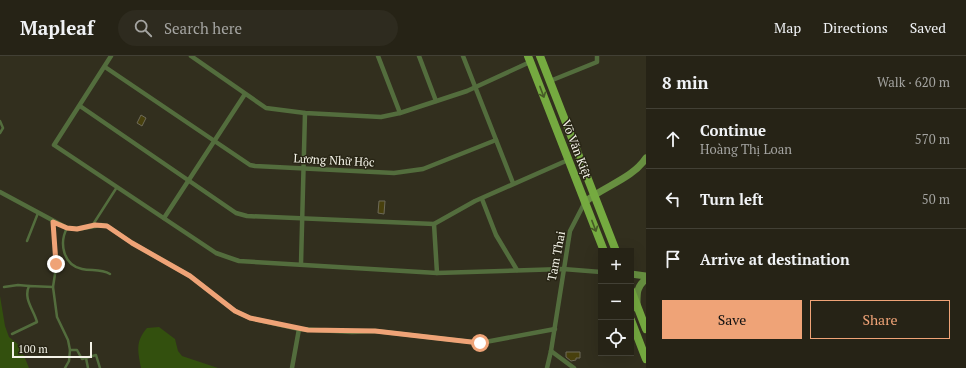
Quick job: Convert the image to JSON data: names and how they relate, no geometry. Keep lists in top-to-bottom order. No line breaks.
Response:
{"streets":{"main road":["Võ Văn Kiệt"],"street":["Lương Nhữ Hộc","Tam Thai"]},"crossings":[["Võ Văn Kiệt","Tam Thai"]],"scale_bar":"100 m","page":{"header":"Mapleaf","search":"Search here","nav":["Map","Directions","Saved"],"heading":["8 min","Walk · 620 m"],"list":[["Continue","Hoàng Thị Loan","570 m"],["Turn left","50 m"],"Arrive at destination"],"map_buttons":["+","−"],"buttons":["Save","Share"],"scale":"100 m"}}
